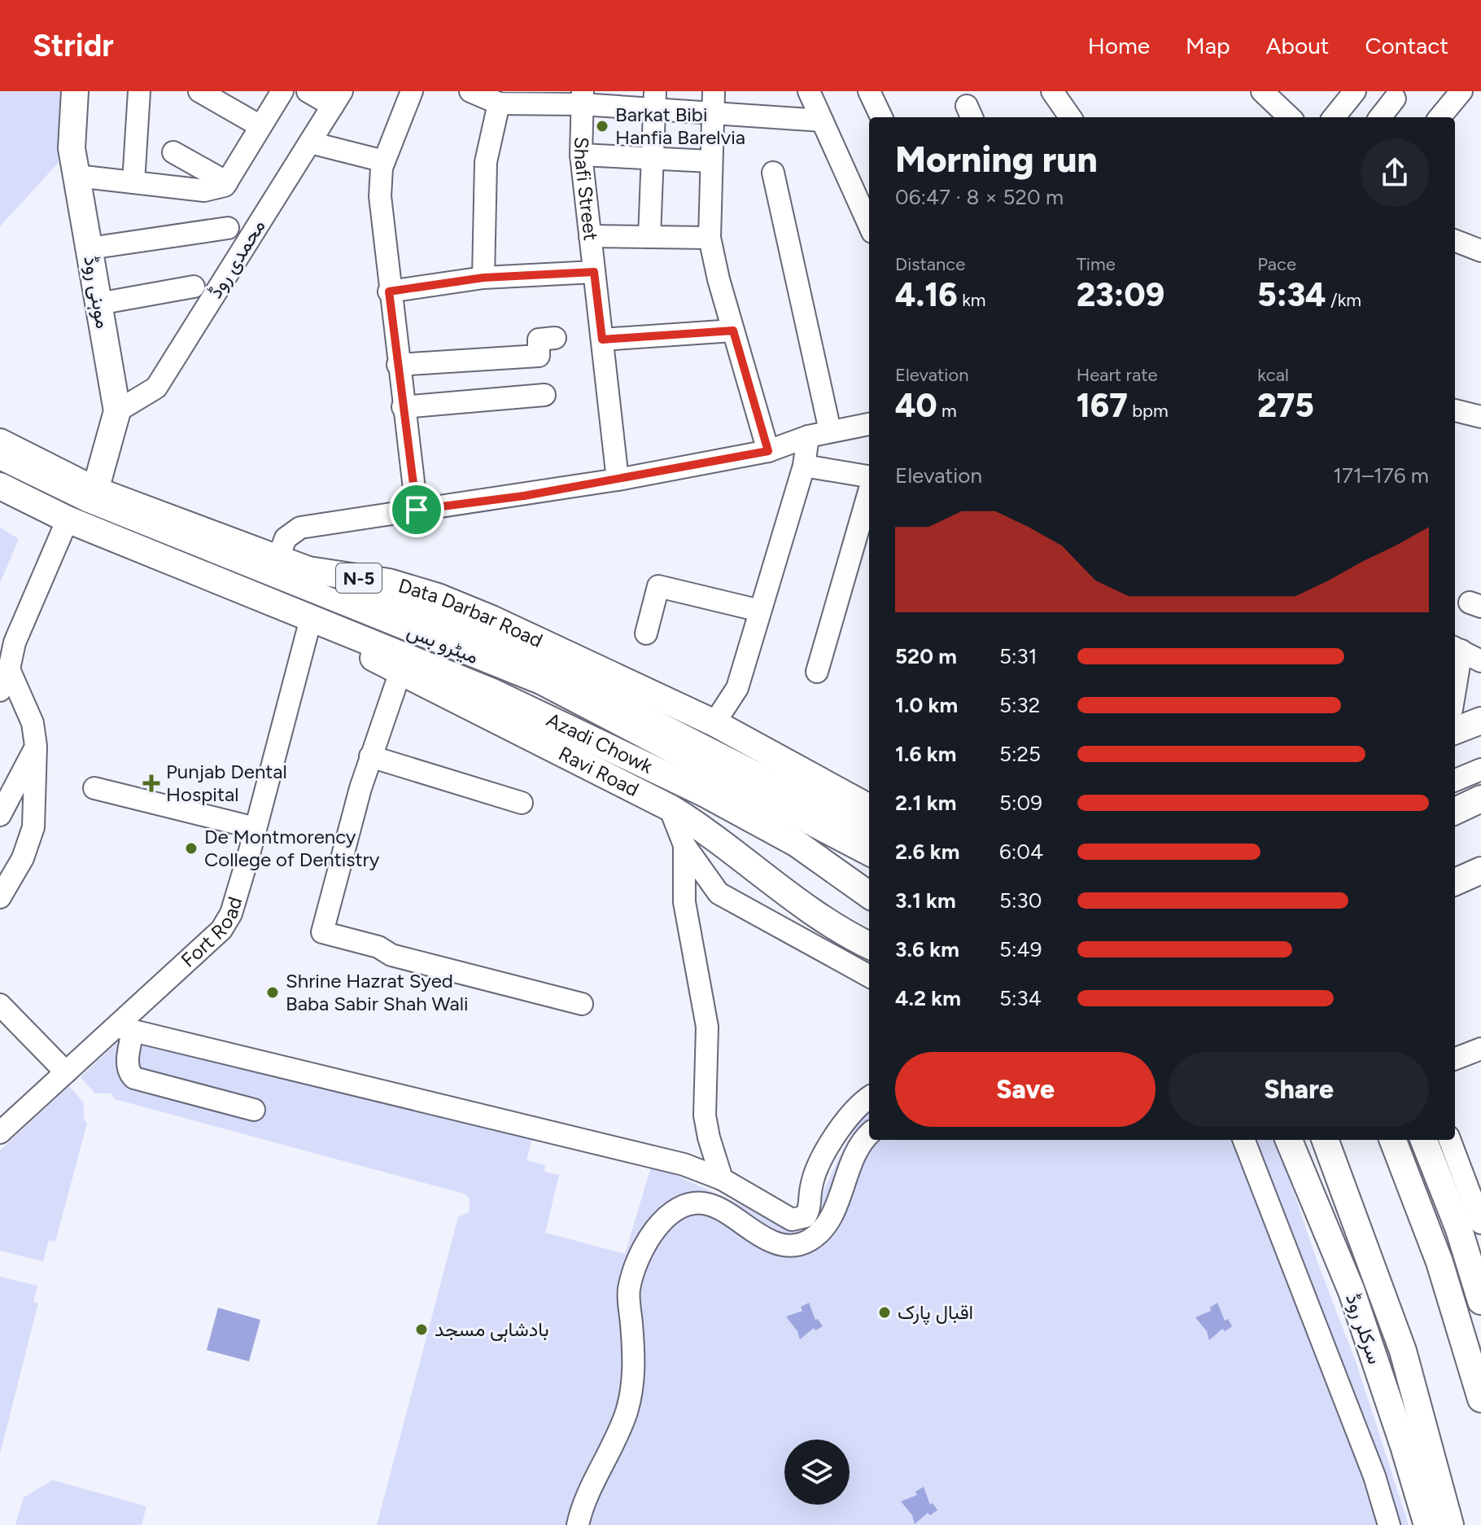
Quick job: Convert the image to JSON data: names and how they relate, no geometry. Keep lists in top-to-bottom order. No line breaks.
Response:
{"streets":{"main road":["موہنی روڈ","N-5","Data Darbar Road","Azadi Chowk","Ravi Road","سرکلر روڈ"],"street":["Shafi Street","محمدی روڈ","میٹرو بس","Fort Road"]},"crossings":[["محمدی روڈ","موہنی روڈ"],["موہنی روڈ","Data Darbar Road"],["N-5","Data Darbar Road"],["Azadi Chowk","Ravi Road"],["Azadi Chowk","Fort Road"],["Ravi Road","Fort Road"]],"places":{"other":["Barkat Bibi Hanfia Barelvia","De Montmorency College of Dentistry","Shrine Hazrat Syed Baba Sabir Shah Wali","اقبال پارک","بادشاہی مسجد"],"health":["Punjab Dental Hospital"]},"page":{"header":"Stridr","nav":["Home","Map","About","Contact"],"heading":["Morning run","06:47 · 8 × 520 m"],"stats":[["Distance","4.16 km"],["Time","23:09"],["Pace","5:34 /km"],["Elevation","40 m"],["Heart rate","167 bpm"],["kcal","275"]],"chart":["Elevation","171–176 m"],"list":[{"name":"520 m","note":"5:31"},{"name":"1.0 km","note":"5:32"},{"name":"1.6 km","note":"5:25"},{"name":"2.1 km","note":"5:09"},{"name":"2.6 km","note":"6:04"},{"name":"3.1 km","note":"5:30"},{"name":"3.6 km","note":"5:49"},{"name":"4.2 km","note":"5:34"}],"buttons":["Save","Share"]}}
